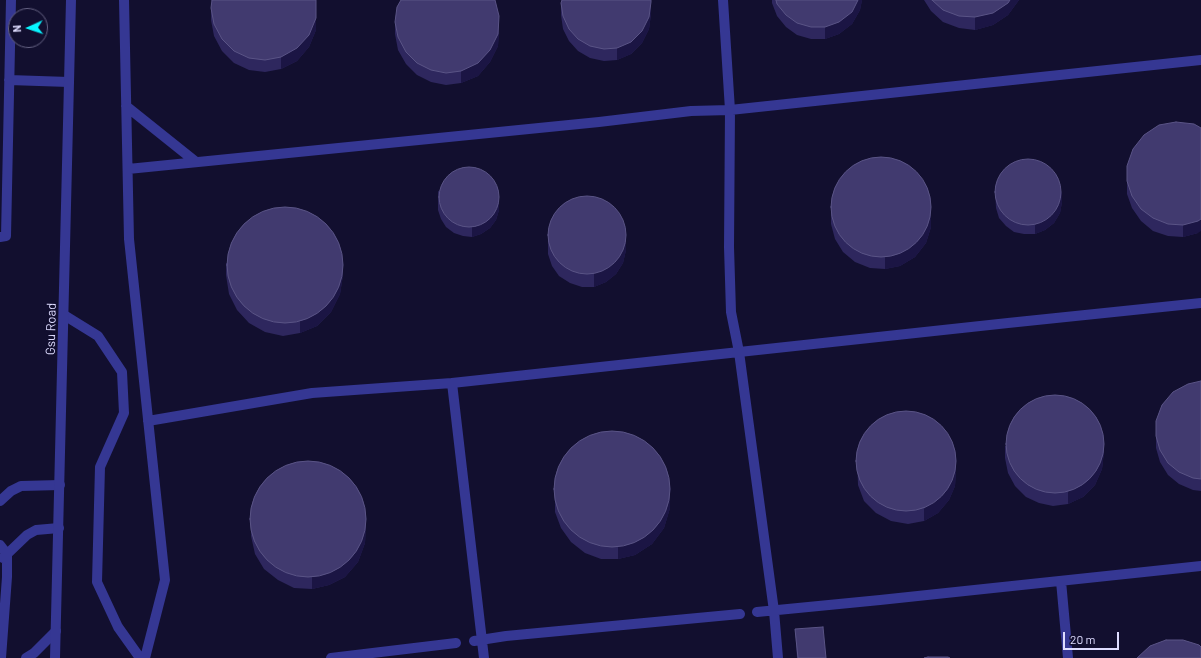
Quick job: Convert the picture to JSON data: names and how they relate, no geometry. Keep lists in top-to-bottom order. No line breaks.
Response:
{"streets":{"street":["Gsu Road"]},"scale_bar":"20 m","north":"left"}
